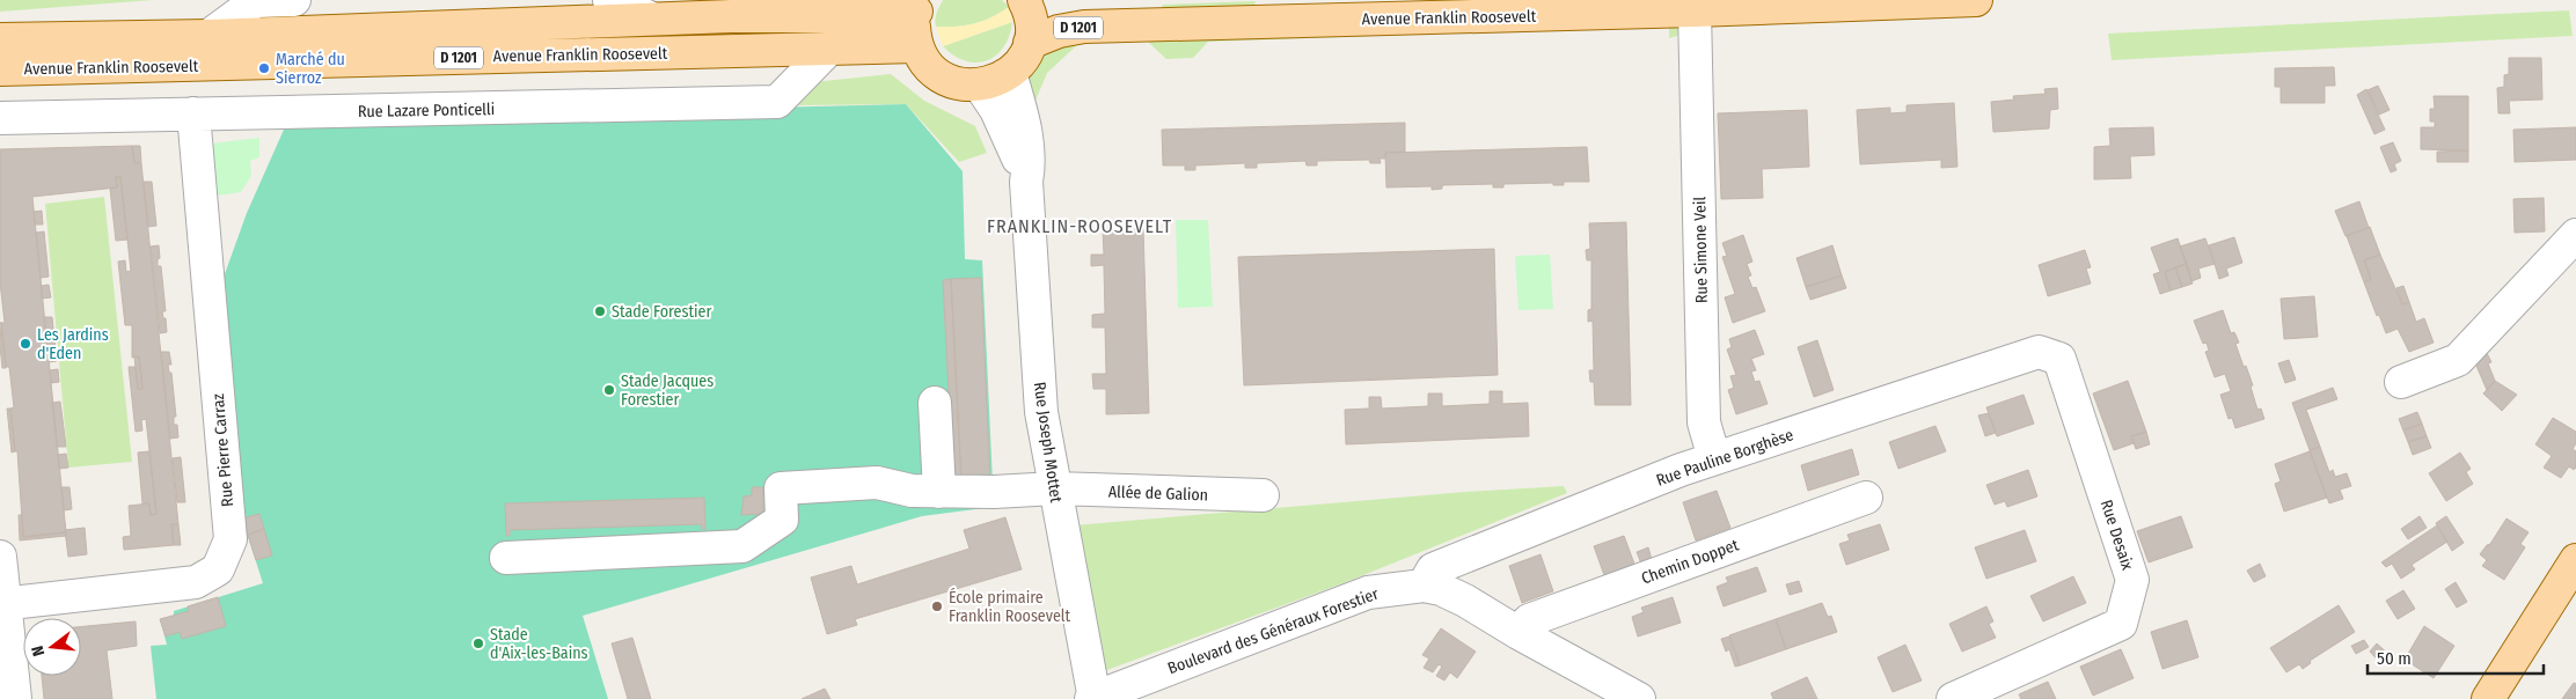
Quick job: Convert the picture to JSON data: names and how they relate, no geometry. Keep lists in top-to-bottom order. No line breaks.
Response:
{"streets":{"main road":["Avenue Franklin Roosevelt","D 1201"],"street":["Rue Lazare Ponticelli","Rue Simone Veil","Rue Joseph Mottet","Rue Pierre Carraz","Rue Pauline Borghèse","Allée de Galion","Rue Desaix","Chemin Doppet","Boulevard des Généraux Forestier"]},"crossings":[["Avenue Franklin Roosevelt","Rue Lazare Ponticelli"],["Avenue Franklin Roosevelt","Rue Simone Veil"],["Rue Lazare Ponticelli","Rue Pierre Carraz"],["Rue Simone Veil","Rue Pauline Borghèse"],["Rue Joseph Mottet","Allée de Galion"],["Rue Joseph Mottet","Boulevard des Généraux Forestier"],["Rue Pauline Borghèse","Rue Desaix"],["Rue Pauline Borghèse","Boulevard des Généraux Forestier"],["Chemin Doppet","Boulevard des Généraux Forestier"]],"districts":["FRANKLIN-ROOSEVELT"],"places":["Marché du Sierroz","Stade Forestier","Les Jardins d'Eden","Stade Jacques Forestier","École primaire Franklin Roosevelt","Stade d'Aix-les-Bains"],"scale_bar":"50 m","north":"left"}
